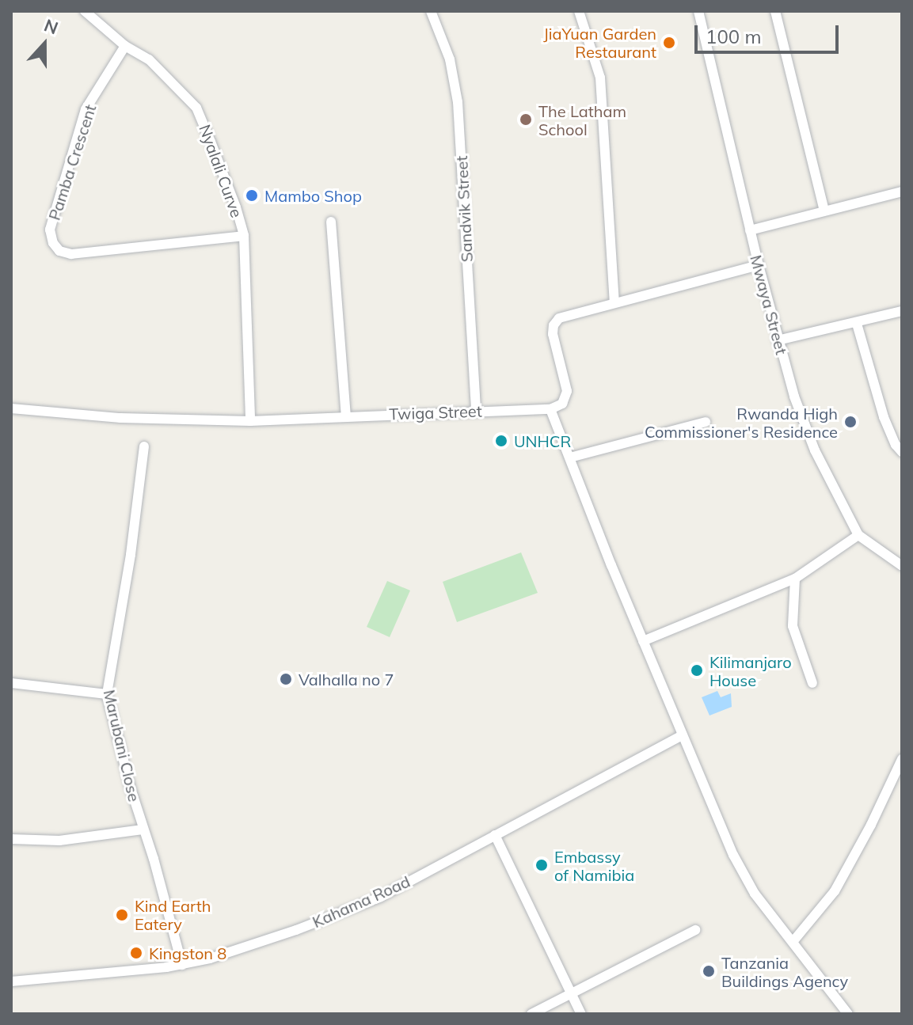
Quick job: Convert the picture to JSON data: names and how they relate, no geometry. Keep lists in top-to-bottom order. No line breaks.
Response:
{"streets":{"street":["Pamba Crescent","Nyalali Curve","Sandvik Street","Mwaya Street","Twiga Street","Marubani Close","Kahama Road"]},"crossings":[["Pamba Crescent","Nyalali Curve"],["Nyalali Curve","Twiga Street"],["Sandvik Street","Twiga Street"],["Marubani Close","Kahama Road"]],"places":["JiaYuan Garden Restaurant","The Latham School","Mambo Shop","Rwanda High Commissioner's Residence","UNHCR","Kilimanjaro House","Valhalla no 7","Embassy of Namibia","Kind Earth Eatery","Kingston 8","Tanzania Buildings Agency"],"scale_bar":"100 m","north":"top"}
